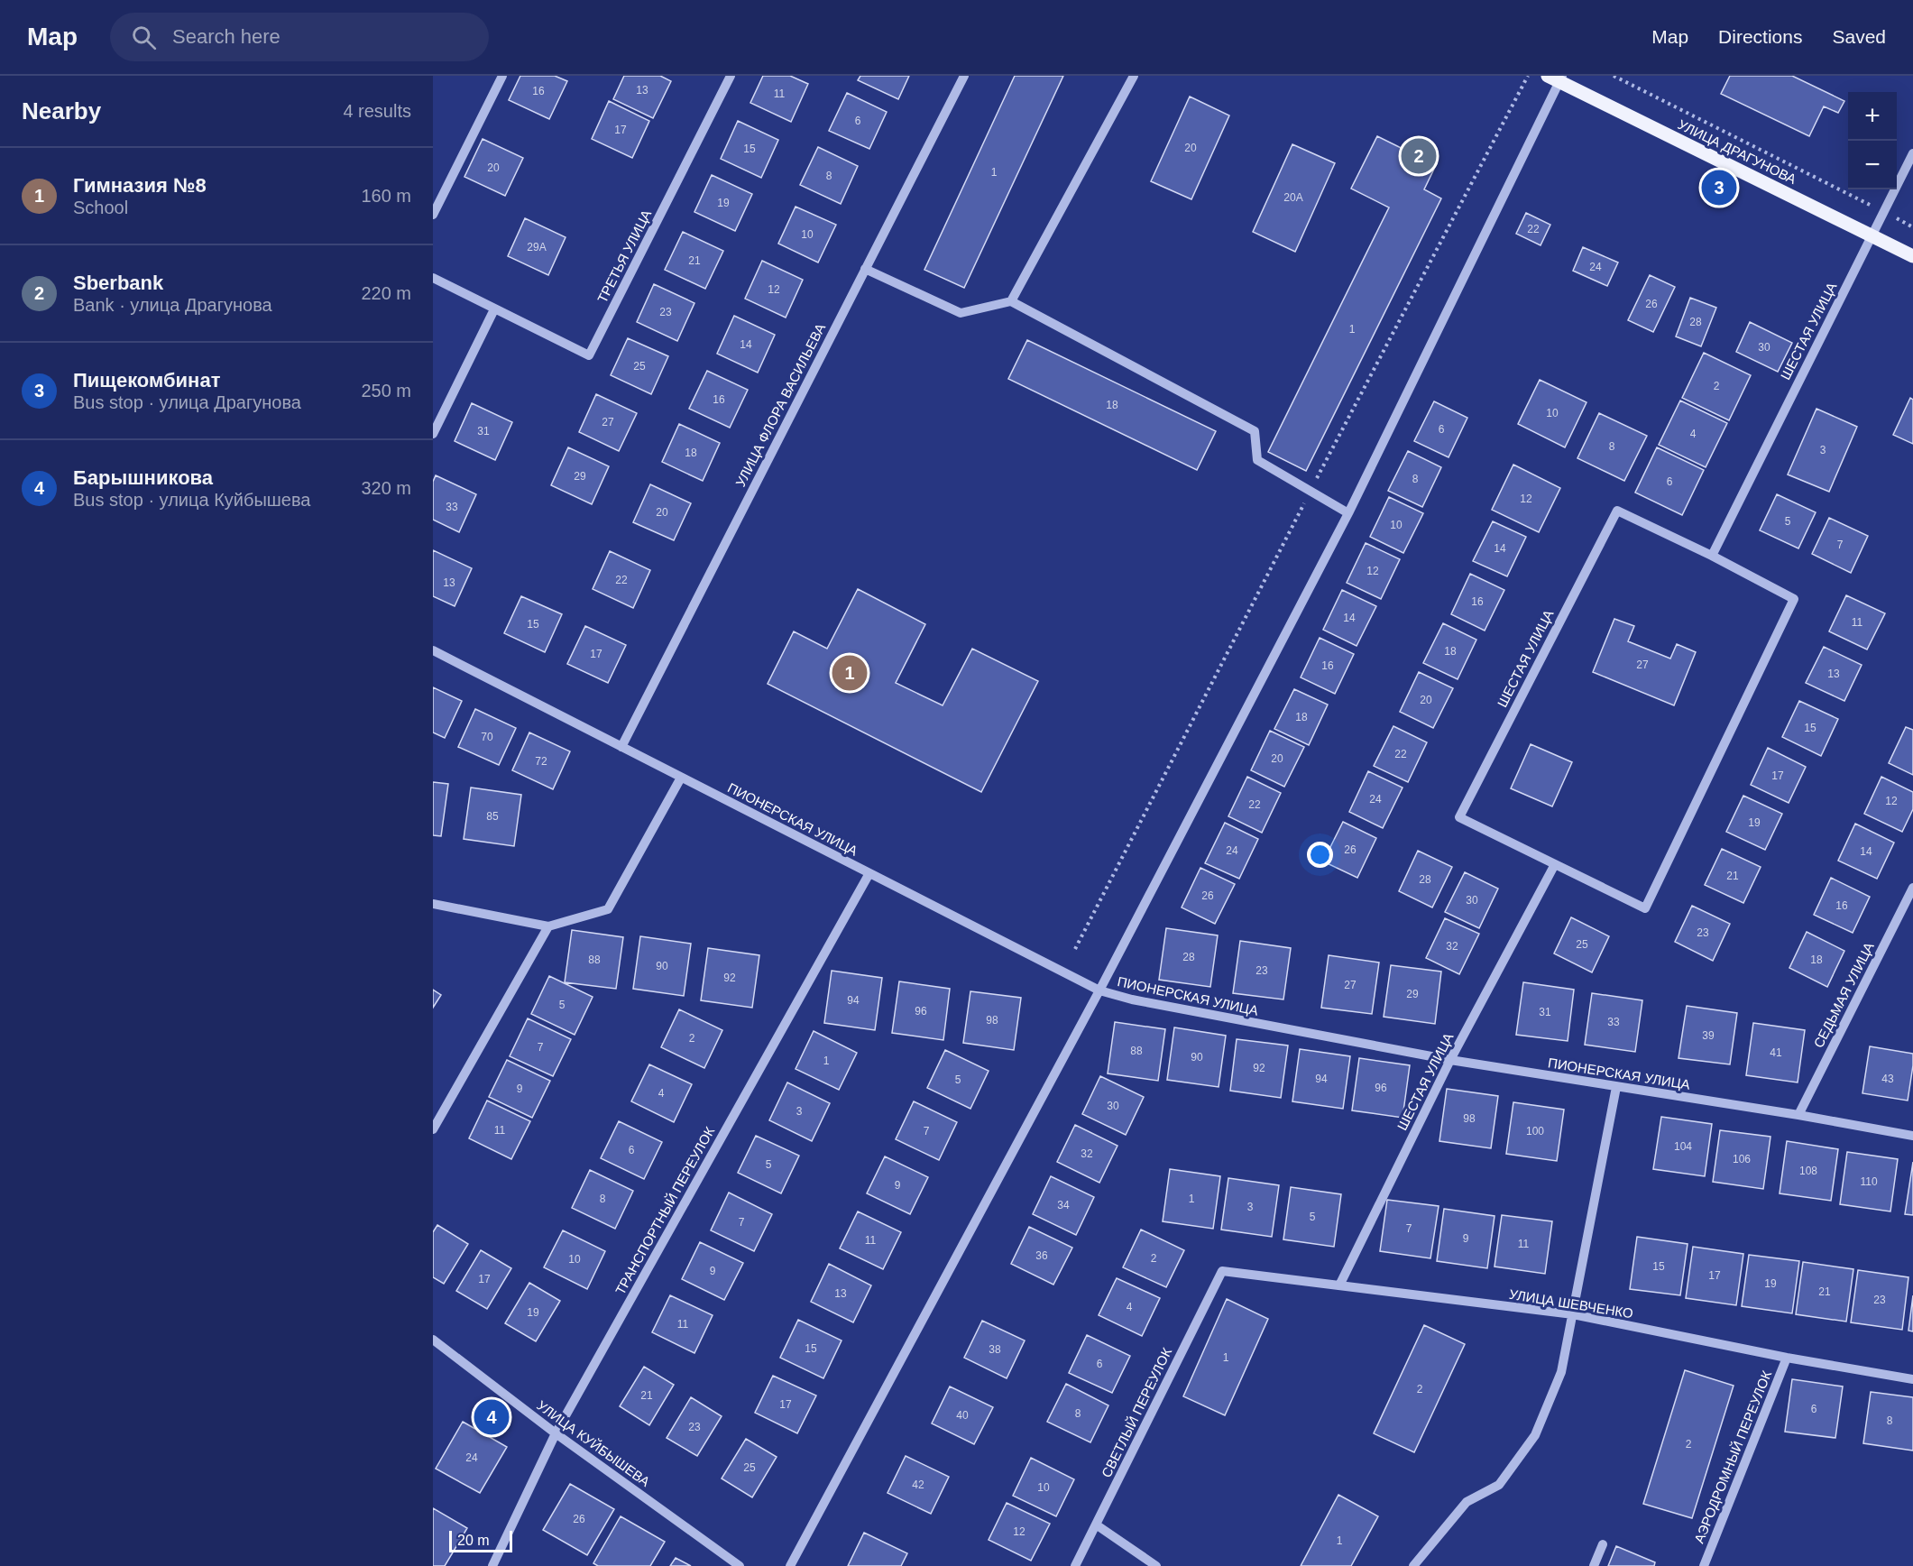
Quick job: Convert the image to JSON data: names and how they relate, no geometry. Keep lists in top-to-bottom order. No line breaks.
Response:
{"streets":{"main road":["УЛИЦА ДРАГУНОВА"],"street":["ТРЕТЬЯ УЛИЦА","ШЕСТАЯ УЛИЦА","УЛИЦА ФЛОРА ВАСИЛЬЕВА","ПИОНЕРСКАЯ УЛИЦА","СЕДЬМАЯ УЛИЦА","ТРАНСПОРТНЫЙ ПЕРЕУЛОК","УЛИЦА ШЕВЧЕНКО","СВЕТЛЫЙ ПЕРЕУЛОК","УЛИЦА КУЙБЫШЕВА","АЭРОДРОМНЫЙ ПЕРЕУЛОК"]},"crossings":[["УЛИЦА ДРАГУНОВА","ШЕСТАЯ УЛИЦА"],["ШЕСТАЯ УЛИЦА","ПИОНЕРСКАЯ УЛИЦА"],["ШЕСТАЯ УЛИЦА","УЛИЦА ШЕВЧЕНКО"],["УЛИЦА ФЛОРА ВАСИЛЬЕВА","ПИОНЕРСКАЯ УЛИЦА"],["ПИОНЕРСКАЯ УЛИЦА","СЕДЬМАЯ УЛИЦА"],["ПИОНЕРСКАЯ УЛИЦА","ТРАНСПОРТНЫЙ ПЕРЕУЛОК"],["ТРАНСПОРТНЫЙ ПЕРЕУЛОК","УЛИЦА КУЙБЫШЕВА"],["УЛИЦА ШЕВЧЕНКО","СВЕТЛЫЙ ПЕРЕУЛОК"],["УЛИЦА ШЕВЧЕНКО","АЭРОДРОМНЫЙ ПЕРЕУЛОК"]],"house_numbers":["13","16","11","6","17","20","15","20","1","8","20А","19","22","10","29А","21","24","12","26","23","28","1","14","30","25","2","16","18","10","27","6","31","4","8","3","18","29","8","6","12","33","20","5","10","7","14","12","22","13","16","14","11","15","18","17","27","16","13","20","18","15","70","22","20","72","17","24","12","22","85","19","26","24","14","21","28","26","30","16","23","25","32","28","88","18","90","23","92","27","29","94","5","96","31","98","33","39","2","7","88","41","90","1","92","94","43","5","96","9","4","30","3","98","11","7","100","104","6","32","106","5","108","110","9","8","1","34","3","5","7","7","9","11","11","36","2","10","15","9","17","17","19","21","13","23","4","19","11","15","38","1","6","2","21","17","6","8","40","8","23","2","24","25","42","10","26","12","1"],"scale_bar":"20 m","page":{"header":"Map","search":"Search here","nav":["Map","Directions","Saved"],"heading":["Nearby","4 results"],"map_buttons":["+","−"],"pins":["2","3","1","4"],"list":[{"mark":"1","name":"Гимназия №8","note":"School","value":"160 m"},{"mark":"2","name":"Sberbank","note":"Bank · улица Драгунова","value":"220 m"},{"mark":"3","name":"Пищекомбинат","note":"Bus stop · улица Драгунова","value":"250 m"},{"mark":"4","name":"Барышникова","note":"Bus stop · улица Куйбышева","value":"320 m"}],"scale":"20 m"}}
